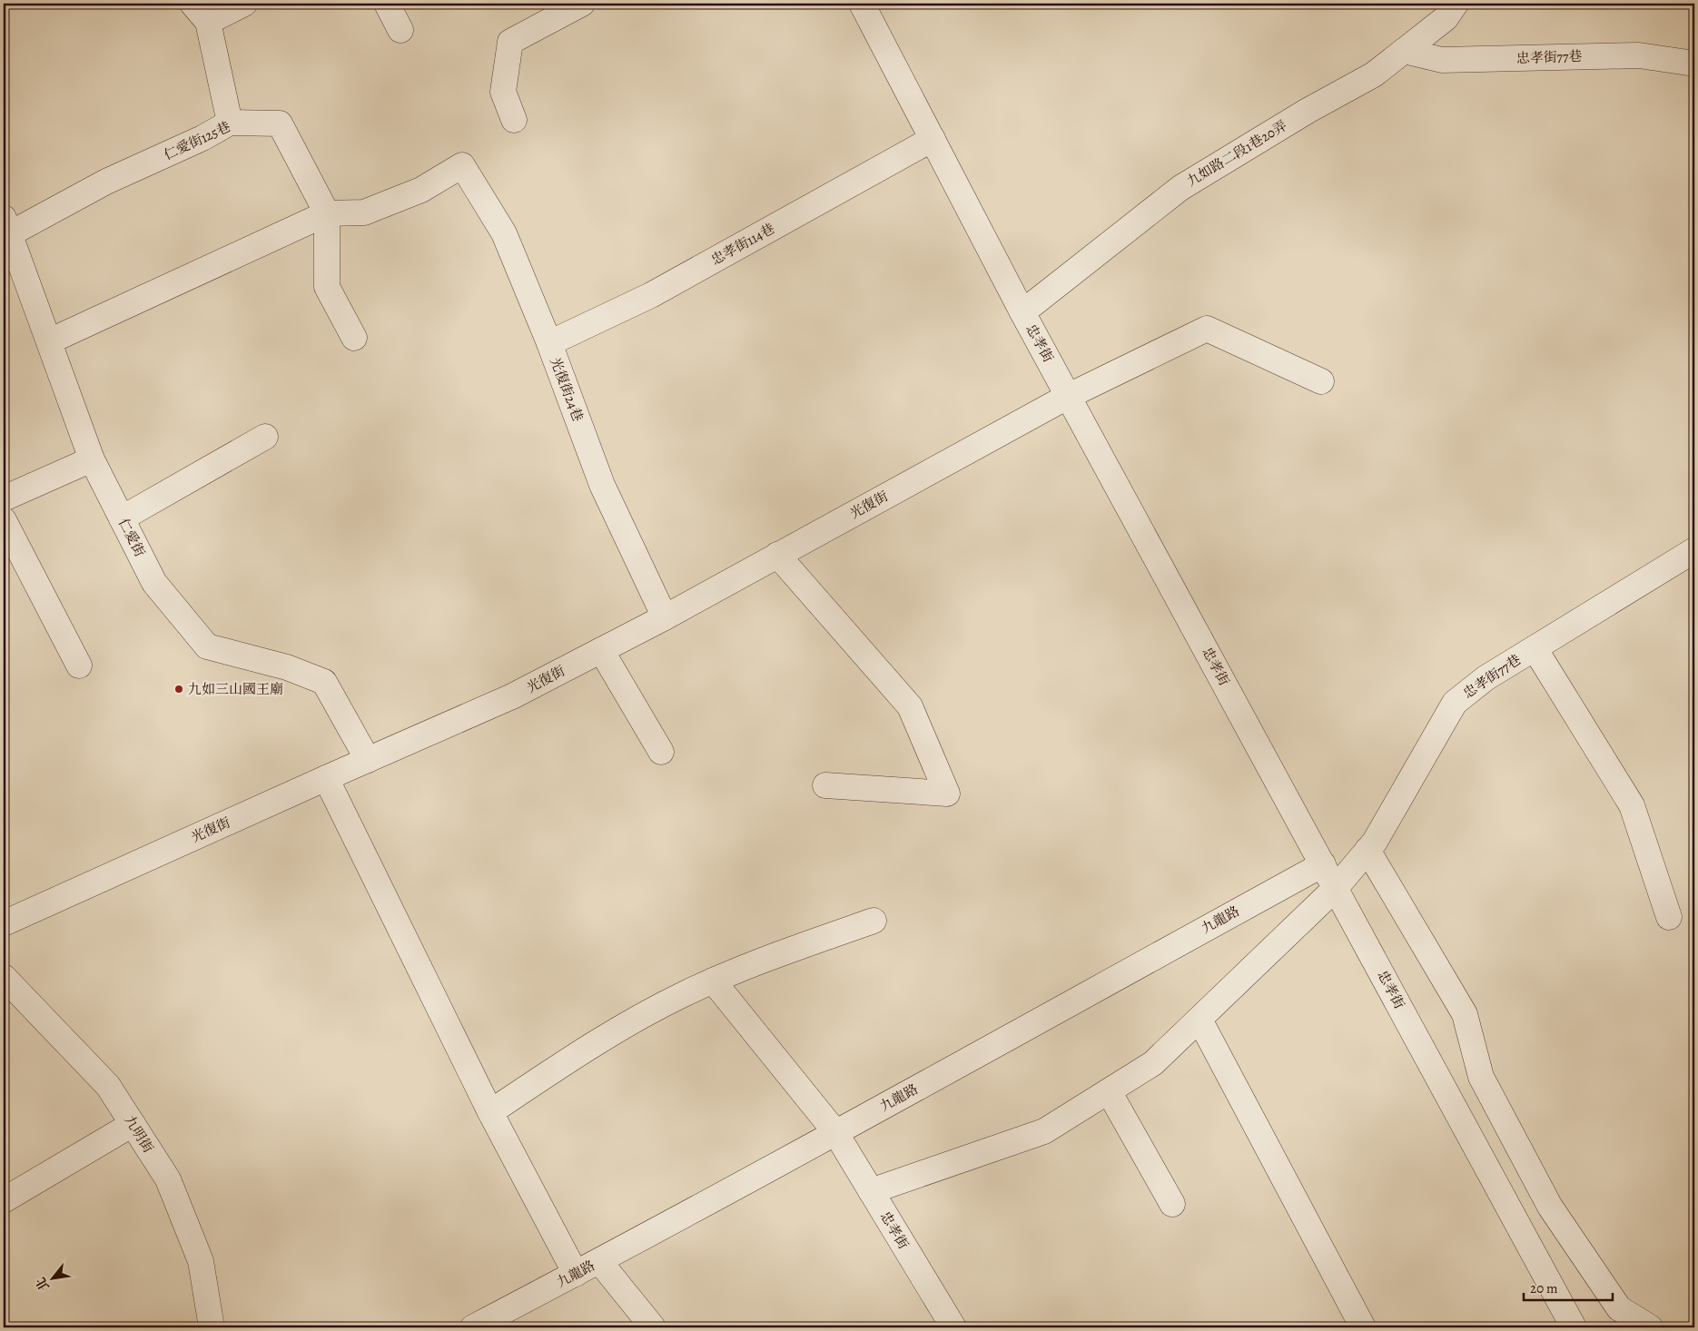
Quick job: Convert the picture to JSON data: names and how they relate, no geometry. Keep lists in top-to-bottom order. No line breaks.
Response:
{"streets":{"street":["忠孝街77巷","仁愛街125巷","九如路二段1巷20弄","忠孝街114巷","忠孝街","光復街24巷","光復街","仁愛街","九龍路","九明街"]},"crossings":[["忠孝街77巷","九如路二段1巷20弄"],["忠孝街77巷","忠孝街"],["仁愛街125巷","光復街24巷"],["仁愛街125巷","仁愛街"],["九如路二段1巷20弄","忠孝街"],["忠孝街114巷","忠孝街"],["忠孝街114巷","光復街24巷"],["忠孝街","光復街"],["忠孝街","九龍路"],["光復街24巷","光復街"],["光復街","仁愛街"]],"places":["九如三山國王廟"],"scale_bar":"20 m","north":"bottom left"}
